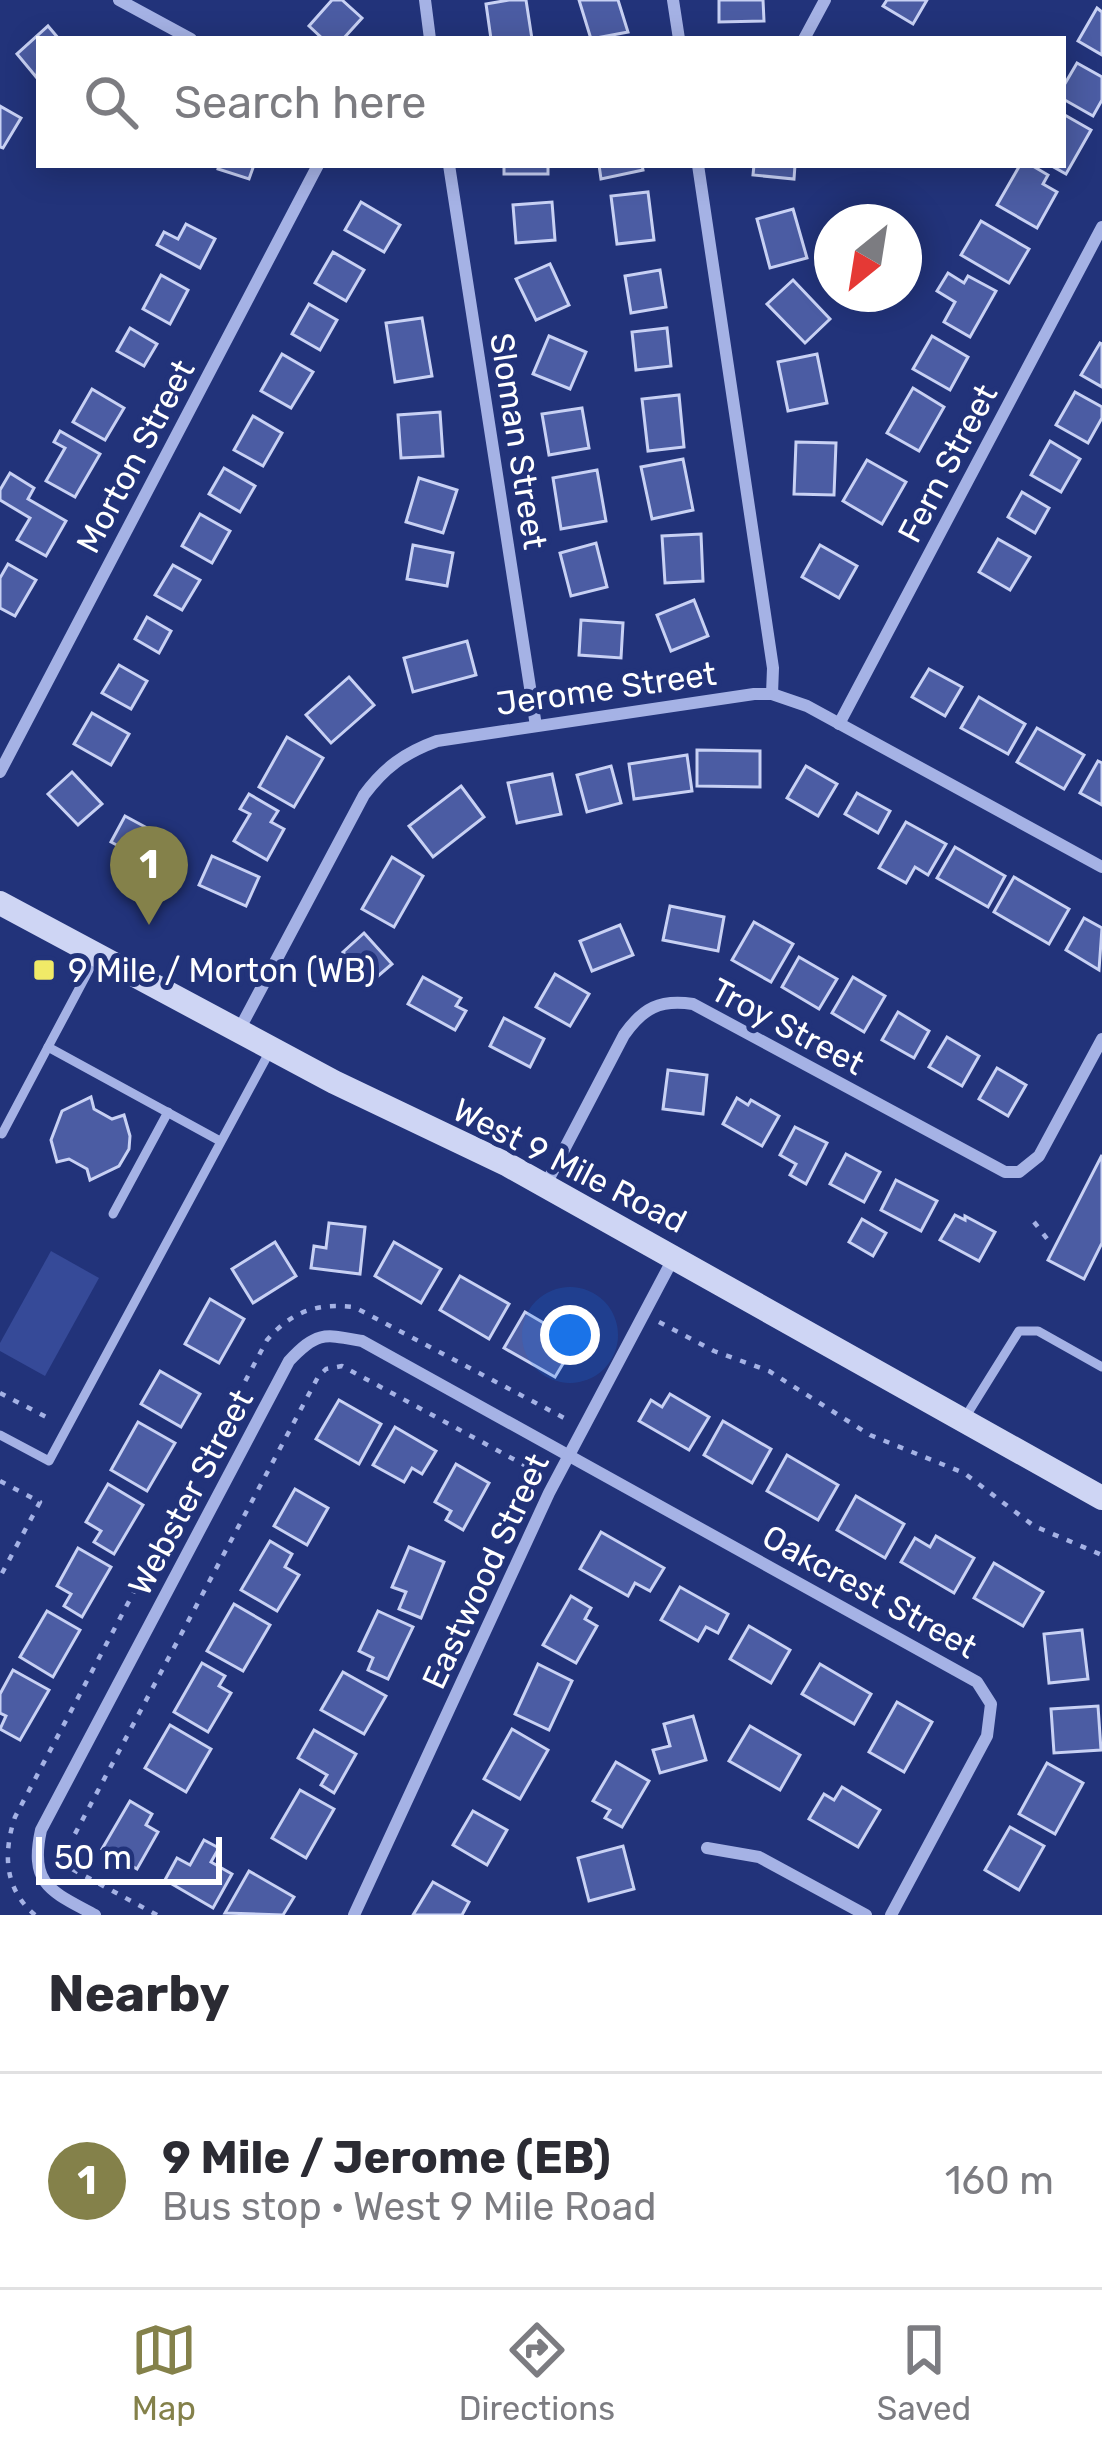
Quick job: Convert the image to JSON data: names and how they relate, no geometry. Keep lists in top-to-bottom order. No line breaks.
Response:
{"streets":{"main road":["West 9 Mile Road"],"street":["Sloman Street","Morton Street","Fern Street","Jerome Street","Troy Street","Webster Street","Eastwood Street","Oakcrest Street"]},"crossings":[["Sloman Street","Jerome Street"],["Jerome Street","West 9 Mile Road"],["Troy Street","West 9 Mile Road"],["West 9 Mile Road","Eastwood Street"],["Webster Street","Eastwood Street"],["Webster Street","Oakcrest Street"],["Eastwood Street","Oakcrest Street"]],"places":{"transit":["9 Mile / Morton (WB)"]},"scale_bar":"50 m","north":"bottom left","page":{"search":"Search here","pins":"1","scale":"50 m","heading":"Nearby","list":[{"mark":"1","name":"9 Mile / Jerome (EB)","note":"Bus stop · West 9 Mile Road","value":"160 m"}],"nav":["Map","Directions","Saved"]}}
